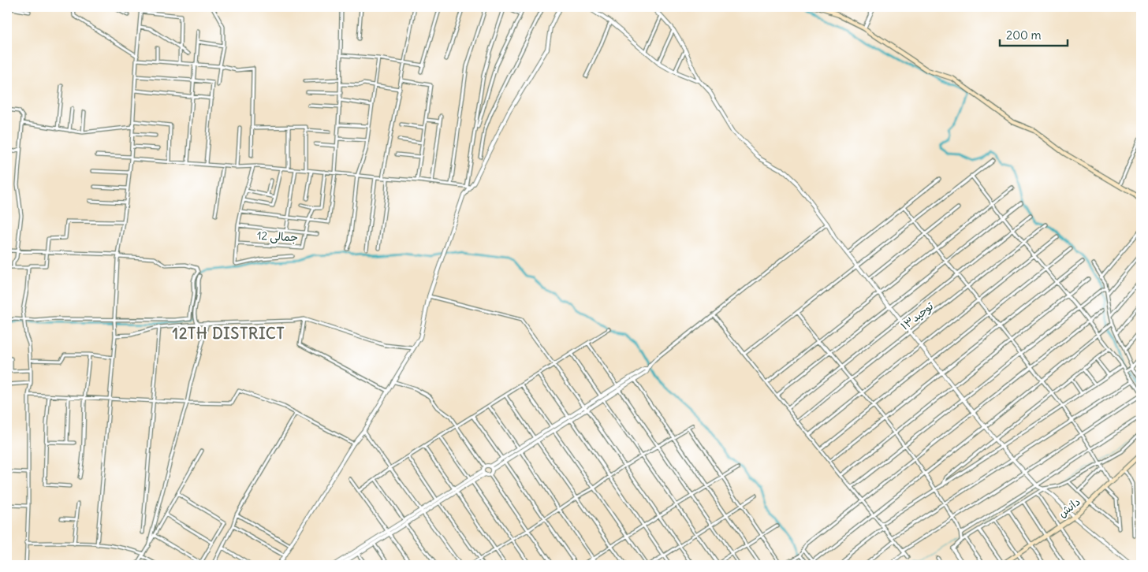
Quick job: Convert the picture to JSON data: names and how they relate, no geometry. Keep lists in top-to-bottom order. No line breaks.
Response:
{"streets":{"main road":["دانش"],"street":["جمالی 12","توحید۱۳"]},"districts":["12TH DISTRICT"],"scale_bar":"200 m"}
